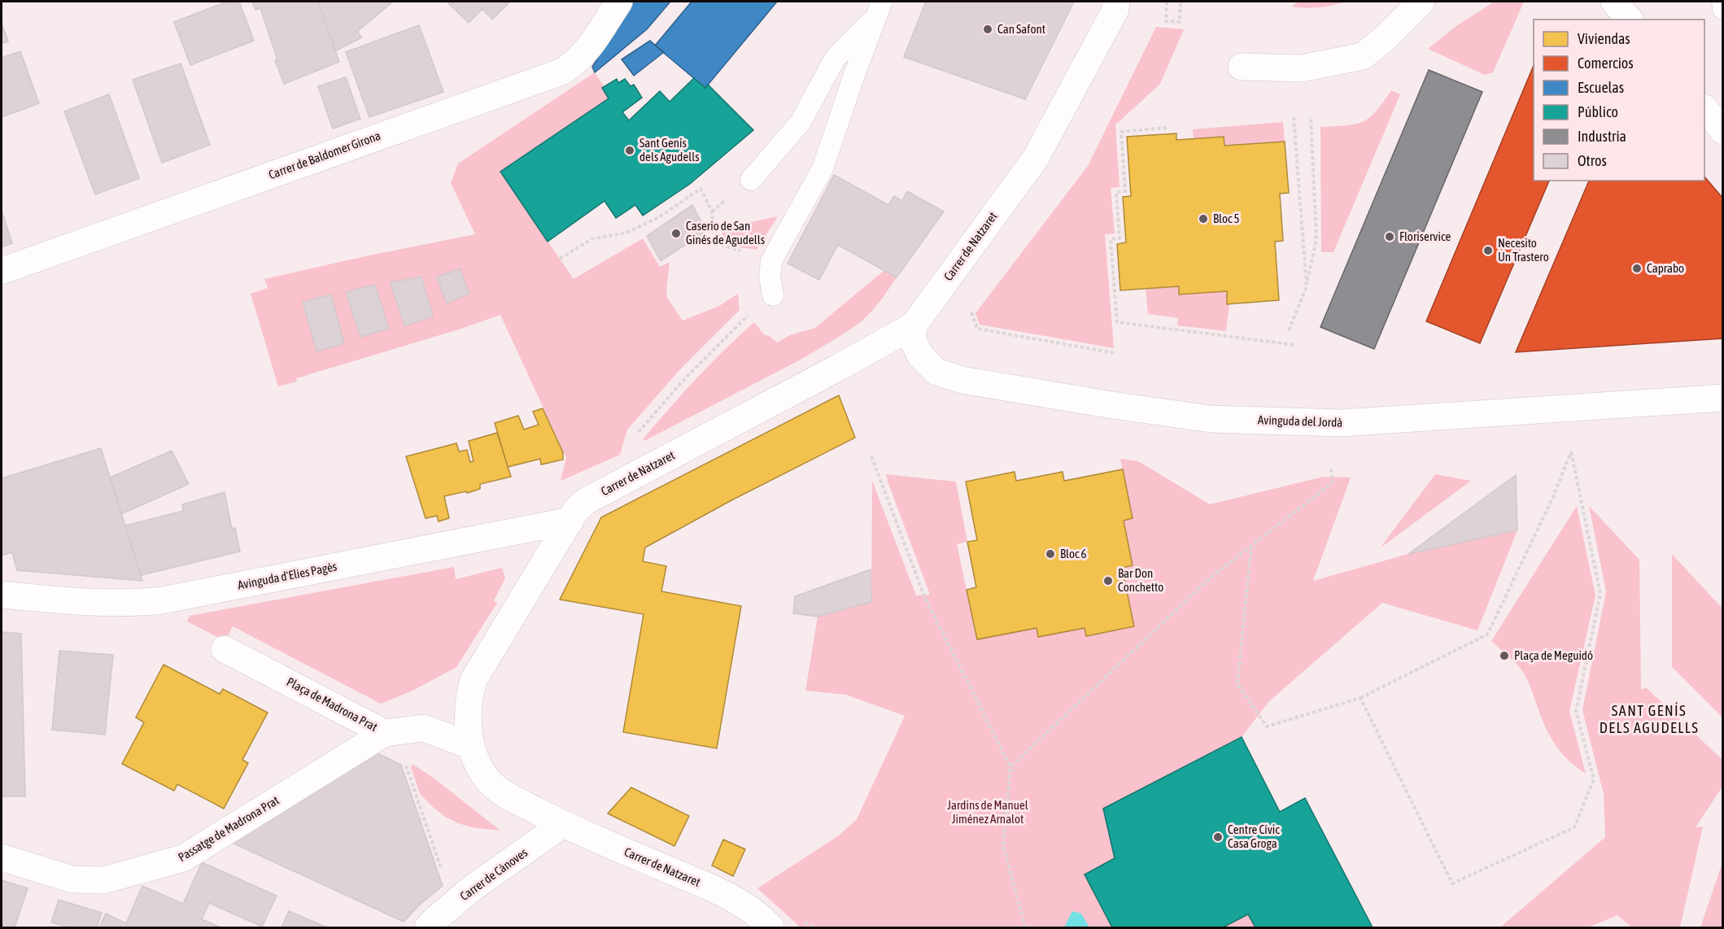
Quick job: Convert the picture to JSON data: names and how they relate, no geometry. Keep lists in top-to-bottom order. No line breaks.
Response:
{"streets":{"street":["Carrer de Baldomer Girona","Carrer de Natzaret","Avinguda del Jordà","Avinguda d'Elies Pagès","Plaça de Madrona Prat","Passatge de Madrona Prat","Carrer de Cànoves"]},"crossings":[["Carrer de Natzaret","Avinguda del Jordà"],["Carrer de Natzaret","Avinguda d'Elies Pagès"],["Carrer de Natzaret","Plaça de Madrona Prat"],["Carrer de Natzaret","Carrer de Cànoves"],["Plaça de Madrona Prat","Passatge de Madrona Prat"]],"districts":["SANT GENÍS DELS AGUDELLS"],"parks":["Jardins de Manuel Jiménez Arnalot"],"places":["Can Safont","Sant Genís dels Agudells","Bloc 5","Caserio de San Ginés de Agudells","Floriservice","Necesito Un Trastero","Caprabo","Bloc 6","Bar Don Conchetto","Plaça de Meguidó","Centre Cívic Casa Groga"],"legend":["Viviendas","Comercios","Escuelas","Público","Industria","Otros"]}
